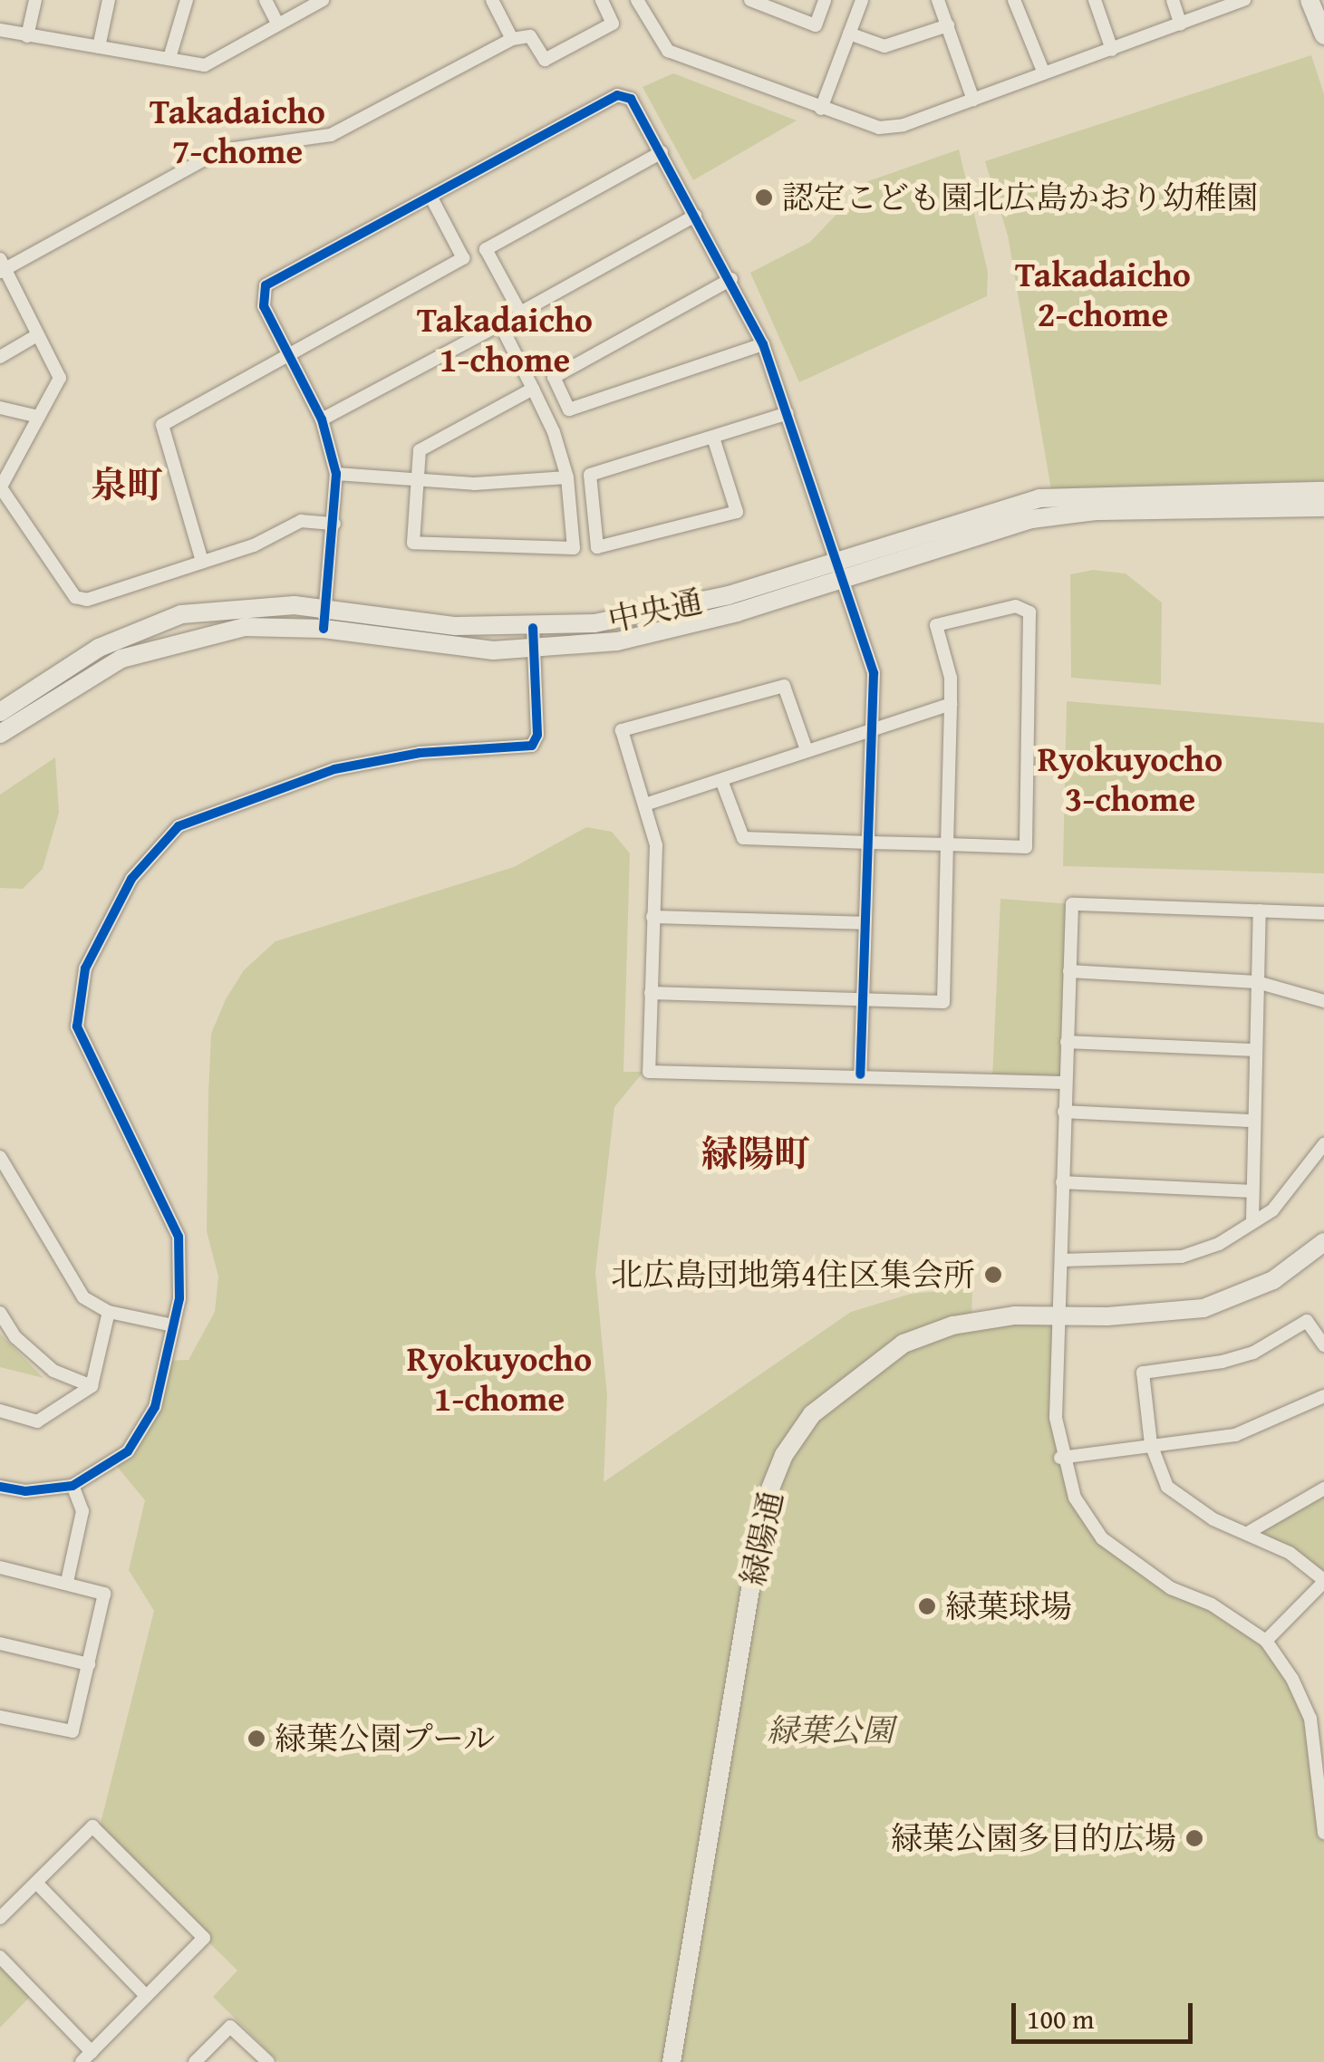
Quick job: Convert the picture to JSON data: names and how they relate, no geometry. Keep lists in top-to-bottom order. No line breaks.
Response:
{"streets":{"street":["中央通","緑陽通"]},"districts":["Takadaicho 7-chome","Takadaicho 2-chome","Takadaicho 1-chome","泉町","Ryokuyocho 3-chome","緑陽町","Ryokuyocho 1-chome"],"parks":["緑葉公園"],"places":["認定こども園北広島かおり幼稚園","北広島団地第4住区集会所","緑葉球場","緑葉公園プール","緑葉公園多目的広場"],"scale_bar":"100 m"}
